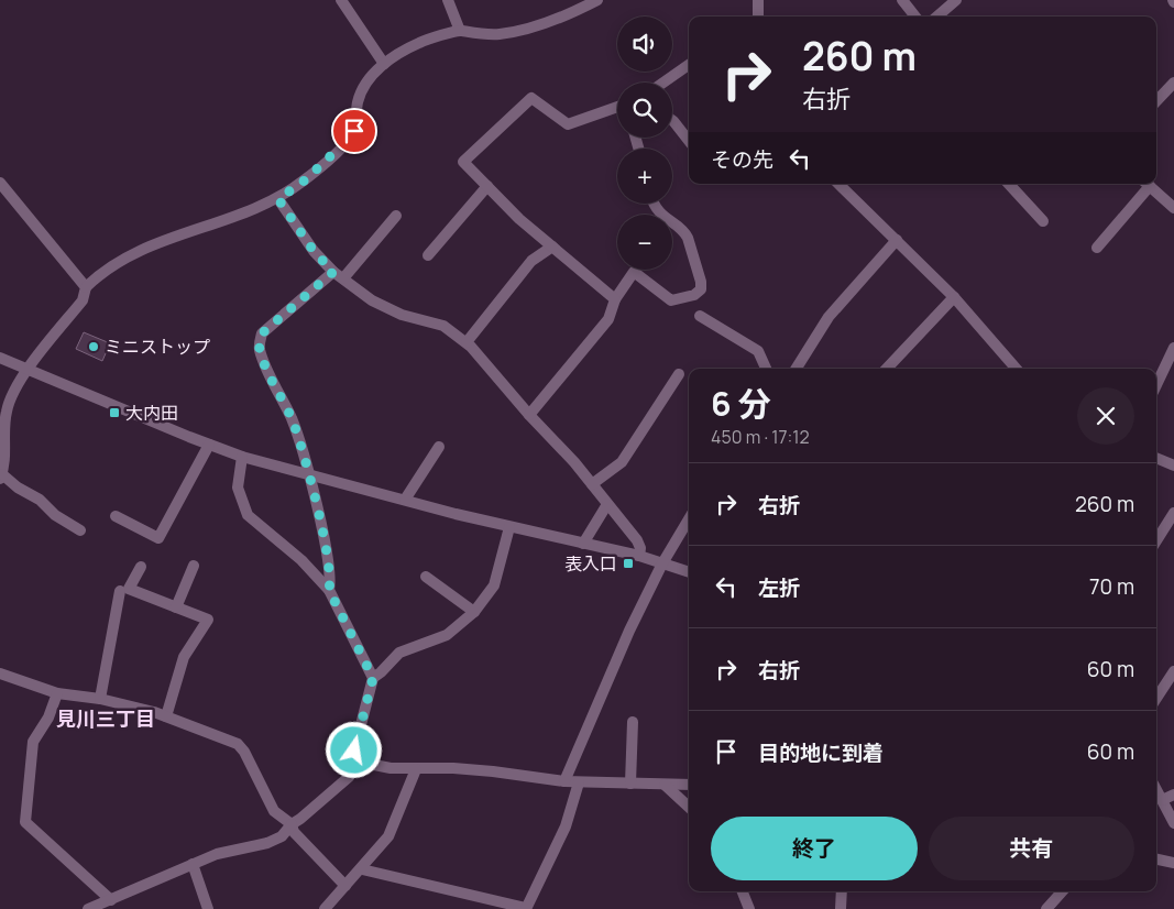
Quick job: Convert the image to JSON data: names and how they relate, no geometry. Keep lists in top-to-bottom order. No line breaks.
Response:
{"districts":["見川三丁目"],"places":{"other":["ミニストップ"],"transit":["大内田","表入口"]},"page":{"map_buttons":["+","−"],"turn":["260 m","右折"],"then":"その先","heading":["6 分","450 m · 17:12"],"list":[{"name":"右折","value":"260 m"},{"name":"左折","value":"70 m"},{"name":"右折","value":"60 m"},{"name":"目的地に到着","value":"60 m"}],"buttons":["終了","共有"]}}
